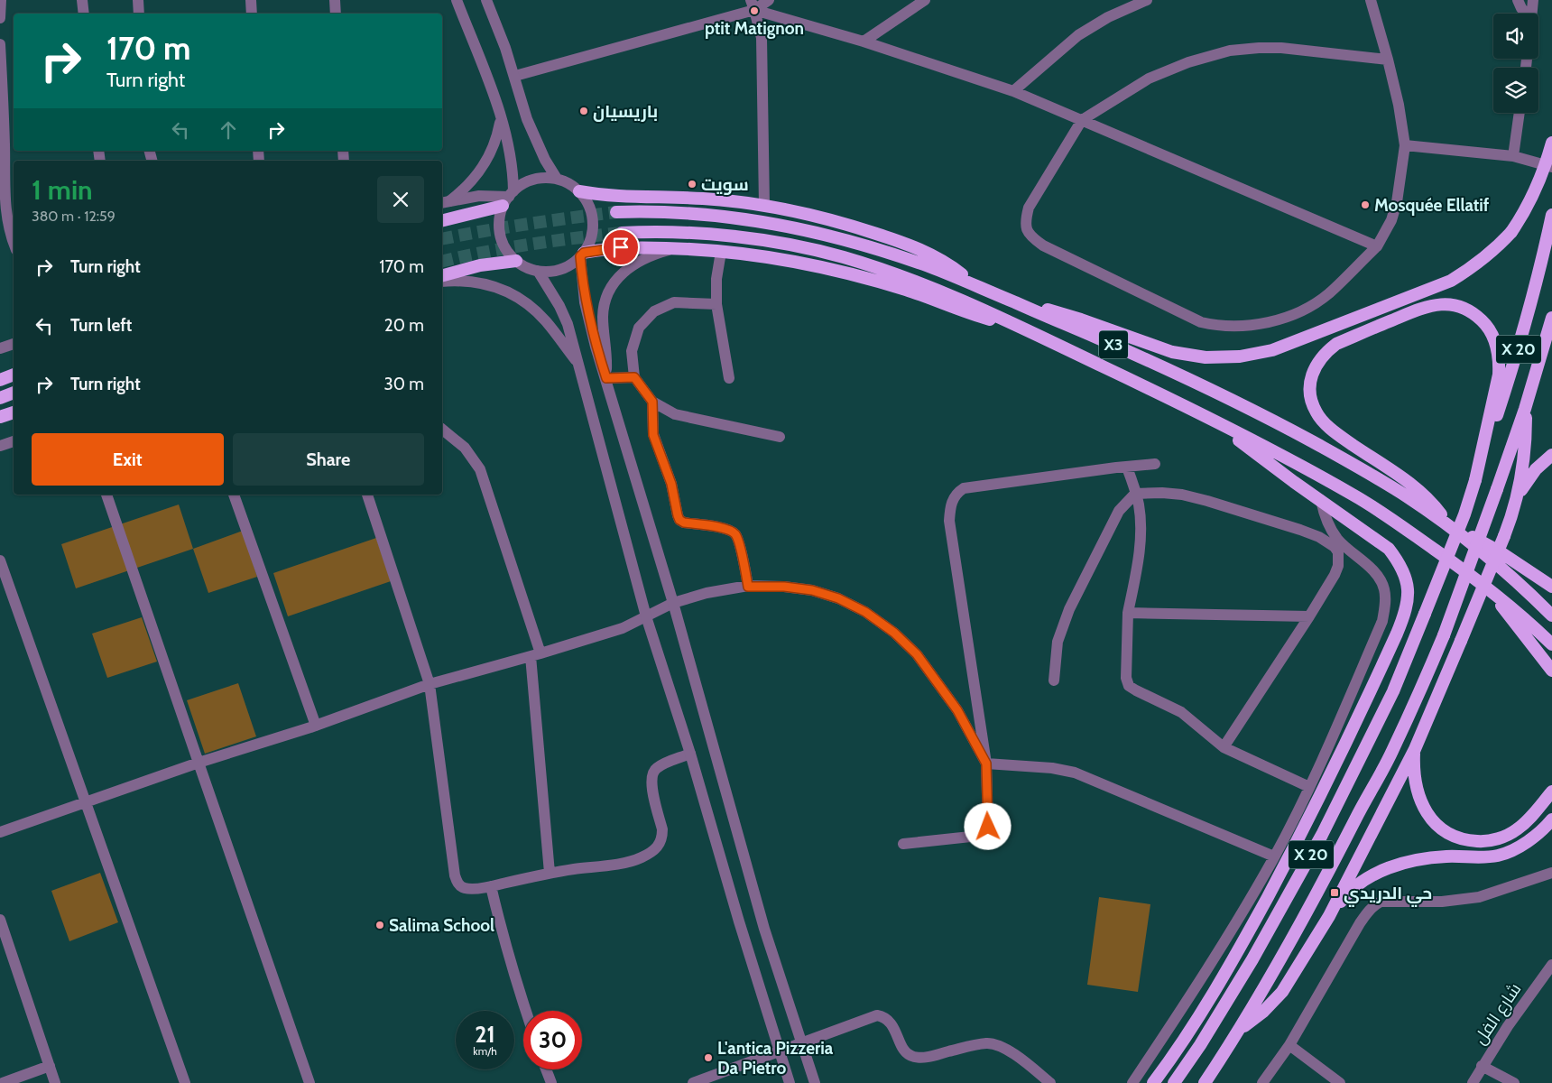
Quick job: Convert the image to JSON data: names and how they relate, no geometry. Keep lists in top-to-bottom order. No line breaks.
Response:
{"streets":{"highway":["X3","X 20"],"street":["شارع الفل"]},"places":{"other":["ptit Matignon","باريسيان","سويت","Mosquée Ellatif","Salima School","L'antica Pizzeria Da Pietro"],"transit":["حي الدريدي"]},"page":{"turn":["170 m","Turn right"],"heading":["1 min","380 m · 12:59"],"list":[{"name":"Turn right","value":"170 m"},{"name":"Turn left","value":"20 m"},{"name":"Turn right","value":"30 m"}],"buttons":["Exit","Share"],"speed":"21 km/h","limit":"30"}}
